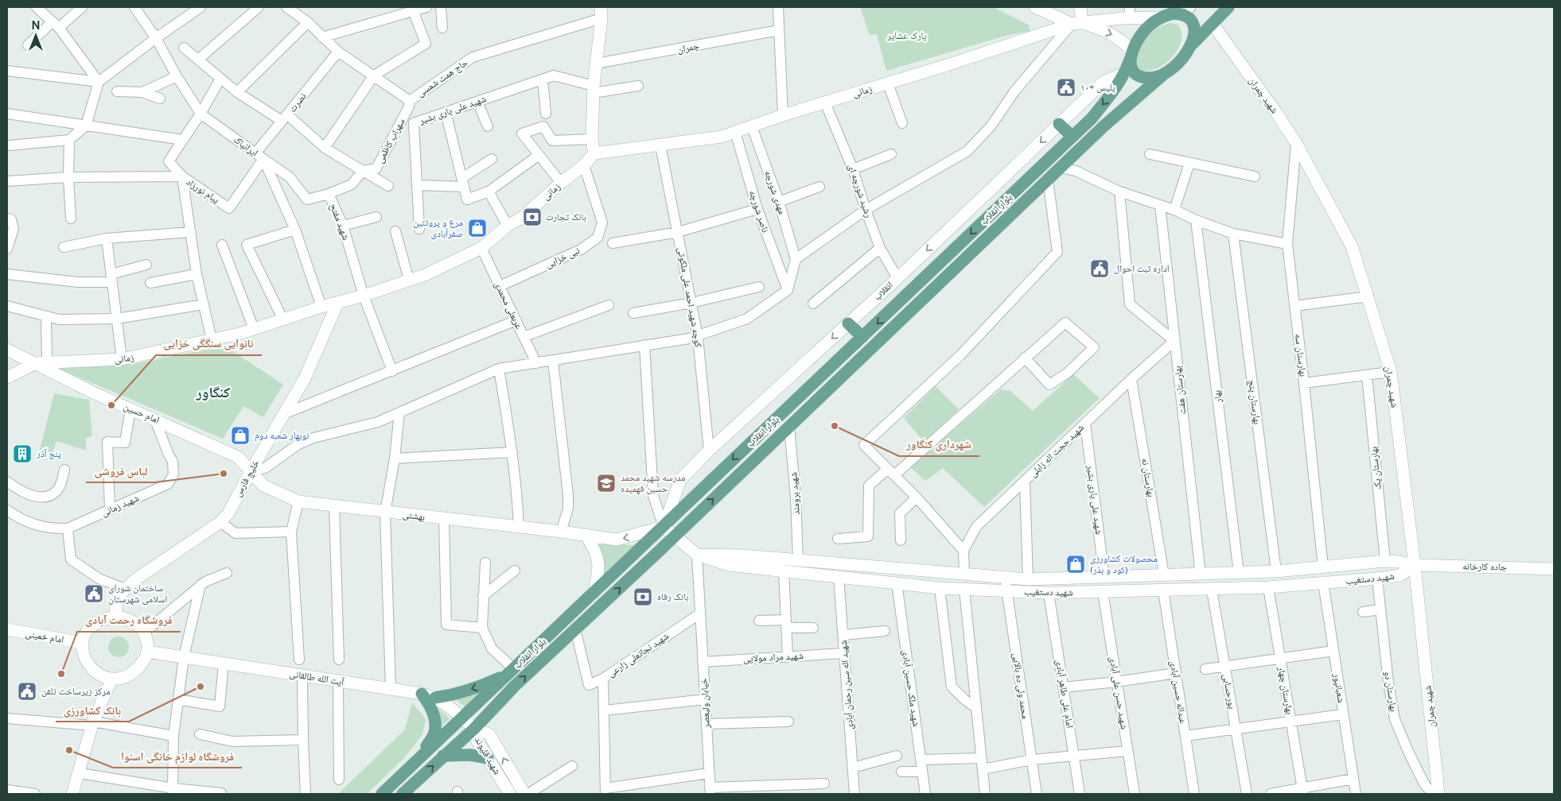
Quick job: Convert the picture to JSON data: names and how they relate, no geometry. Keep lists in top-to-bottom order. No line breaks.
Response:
{"streets":{"main road":["زمانی","شهید چمران","بلوار انقلاب","انقلاب","امام حسین","خلیج فارس","بهشتی","جاده کارخانه","شهید دستغیب","امام خمینی","آیت الله طالقانی","شهید قلیوند"],"street":["چمران","حاج همت شمسی","نصرت","شهید علی یاری بشیر","سهراب کاظمی","ایرانپاک","پیام نورزاد","رشید شورچه ای","مهدی شورچه","ناصر شورچه","شهید مفتح","نبی خزایی","کوچه شهید احمد علی ملکوتی","عربعلی محمدی","بهارستان سه","بهارستان هفت","بهار","بهارستان پنج","شهید حجت اله زابلی","بهارستان یک","بهارستان نه","شهید برومند","شهید زمانی","شهید نجاتعلی زارعی","شهید مراد مولایی","شهید اله سین رحمان آبادی","محمد ولی ده بالایی","شهید ملک حسین آبادی","شعبانپور","بهارستان چهار","پورحسابی","بهارستان دو","عبداله حسین آبادی","شهید حسن علی آبادی","امام علی طاهر آبادی","خیابان ولیعصر"]},"crossings":[["حاج همت شمسی","نصرت"],["حاج همت شمسی","سهراب کاظمی"],["زمانی","ایرانپاک"],["زمانی","رشید شورچه ای"],["زمانی","مهدی شورچه"],["زمانی","بلوار انقلاب"],["زمانی","ناصر شورچه"],["زمانی","شهید مفتح"],["زمانی","نبی خزایی"],["زمانی","کوچه شهید احمد علی ملکوتی"],["زمانی","عربعلی محمدی"],["زمانی","امام حسین"],["زمانی","خلیج فارس"],["شهید چمران","بهارستان سه"],["شهید چمران","جاده کارخانه"],["شهید چمران","شهید دستغیب"],["نصرت","ایرانپاک"],["نصرت","پیام نورزاد"],["شهید علی یاری بشیر","شهید حجت اله زابلی"],["شهید علی یاری بشیر","شهید دستغیب"],["سهراب کاظمی","شهید مفتح"],["ایرانپاک","پیام نورزاد"],["رشید شورچه ای","انقلاب"],["بلوار انقلاب","انقلاب"],["بلوار انقلاب","شهید برومند"],["بلوار انقلاب","بهشتی"],["بلوار انقلاب","آیت الله طالقانی"],["بلوار انقلاب","شهید قلیوند"],["نبی خزایی","عربعلی محمدی"],["انقلاب","کوچه شهید احمد علی ملکوتی"],["انقلاب","بهشتی"],["بهارستان سه","شهید دستغیب"],["بهارستان هفت","شهید حجت اله زابلی"],["بهارستان هفت","شهید دستغیب"],["بهار","شهید دستغیب"],["بهارستان پنج","شهید دستغیب"],["امام حسین","خلیج فارس"],["امام حسین","شهید زمانی"],["امام حسین","بهشتی"],["شهید حجت اله زابلی","بهارستان نه"],["شهید حجت اله زابلی","شهید دستغیب"],["بهارستان یک","شهید دستغیب"],["بهارستان نه","شهید دستغیب"],["خلیج فارس","بهشتی"],["خلیج فارس","امام خمینی"],["خلیج فارس","آیت الله طالقانی"],["شهید برومند","شهید دستغیب"],["جاده کارخانه","شهید دستغیب"],["شهید دستغیب","شهید اله سین رحمان آبادی"],["شهید دستغیب","محمد ولی ده بالایی"],["شهید دستغیب","شهید ملک حسین آبادی"],["شهید دستغیب","شعبانپور"],["شهید دستغیب","بهارستان چهار"],["شهید دستغیب","پورحسابی"],["شهید دستغیب","بهارستان دو"],["شهید دستغیب","عبداله حسین آبادی"],["شهید دستغیب","شهید حسن علی آبادی"],["شهید دستغیب","امام علی طاهر آبادی"],["امام خمینی","آیت الله طالقانی"],["شهید نجاتعلی زارعی","خیابان ولیعصر"],["شهید مراد مولایی","شهید اله سین رحمان آبادی"],["شهید مراد مولایی","خیابان ولیعصر"],["آیت الله طالقانی","شهید قلیوند"]],"one_way":["انقلاب"],"districts":["کنگاور"],"parks":["پارک عشایر"],"places":{"public building":["پلیس +۱۰","اداره ثبت احوال","ساختمان شورای اسلامی شهرستان","مرکز زیرساخت تلفن"],"bank":["بانک تجارت","بانک رفاه"],"shop":["مرغ و پروتئین صفرآبادی","نوبهار شعبه دوم","محصولات کشاورزی (کود و بذر)"],"other":["نانوایی سنگگی خزایی","شهرداری کنگاور","لباس فروشی","فروشگاه رحمت آبادی","بانک کشاورزی","فروشگاه لوازم خانگی اسنوا"],"building":["پنج آذر"],"school or university":["مدرسه شهید محمد حسین فهمیده"]},"north":"top"}
